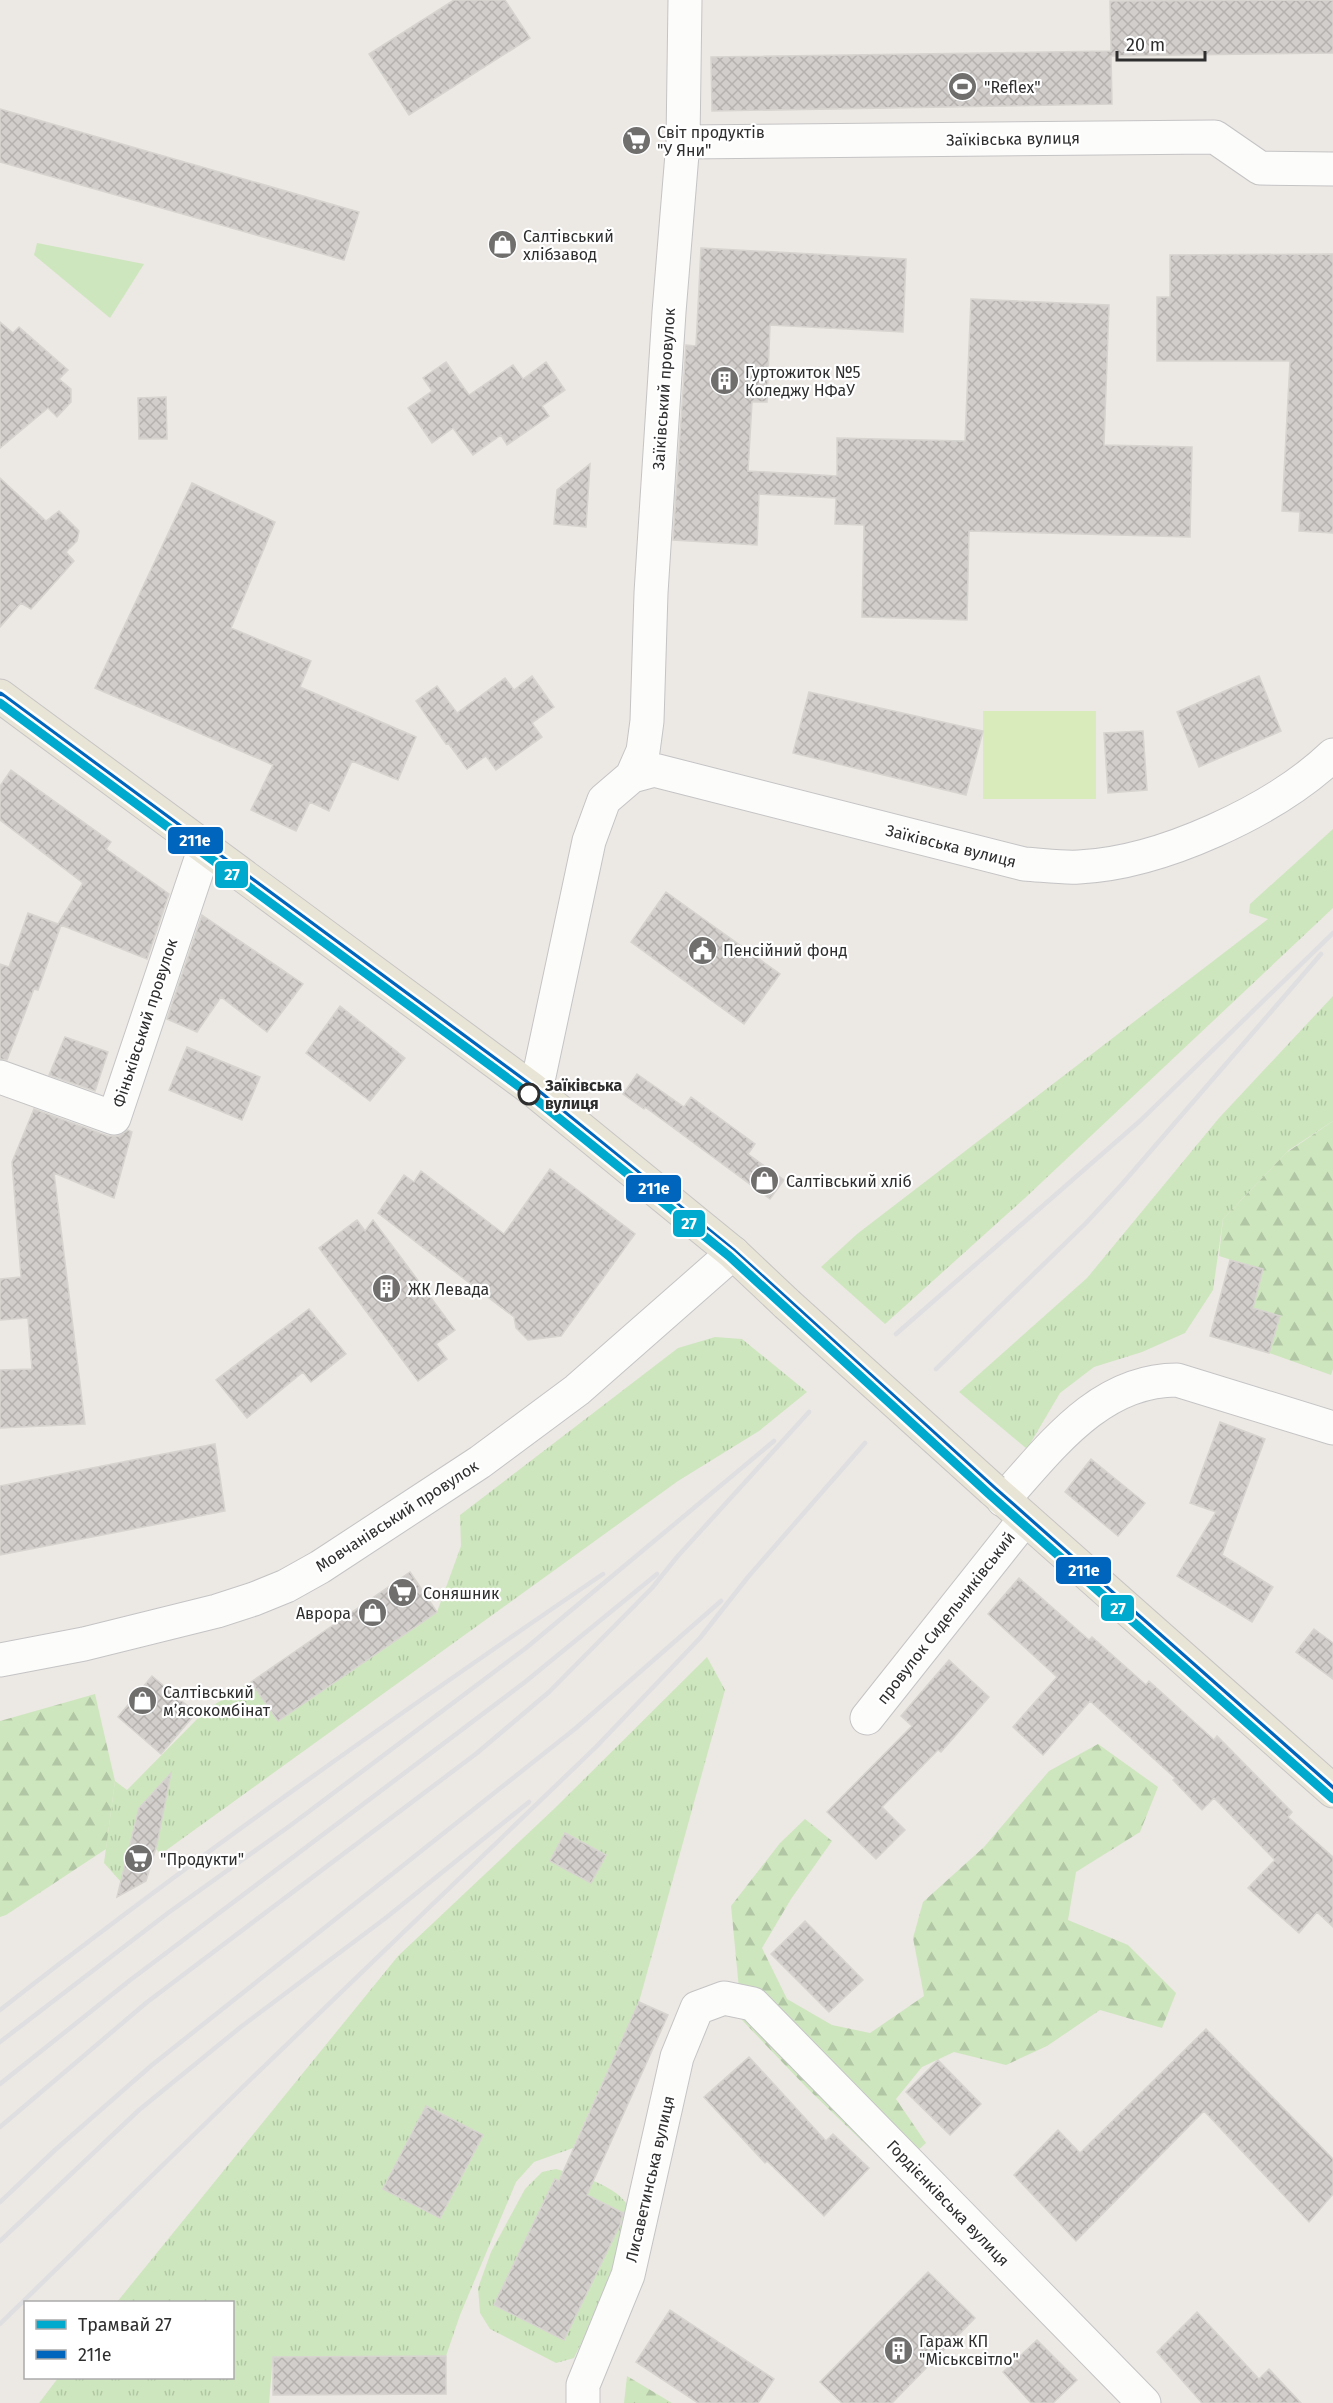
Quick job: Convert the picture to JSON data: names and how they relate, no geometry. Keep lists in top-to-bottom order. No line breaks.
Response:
{"streets":{"street":["Заїківська вулиця","Заїківський провулок","Фіньківський провулок","Мовчанівський провулок","провулок Сидельниківський","Лисаветинська вулиця","Гордієнківська вулиця"]},"crossings":[["Заїківська вулиця","Заїківський провулок"],["Лисаветинська вулиця","Гордієнківська вулиця"]],"places":{"sports":["\"Reflex\""],"supermarket":["Світ продуктів \"У Яни\"","Соняшник","\"Продукти\""],"shop":["Салтівський хлібзавод","Салтівський хліб","Аврора","Салтівський мʼясокомбінат"],"building":["Гуртожиток №5 Коледжу НФаУ","ЖК Левада","Гараж КП \"Міськсвітло\""],"public building":["Пенсійний фонд"],"other":["Заїківська вулиця"]},"lines":["transit line 211е","tram line 27"],"legend":["Трамвай 27","211е"],"scale_bar":"20 m"}
